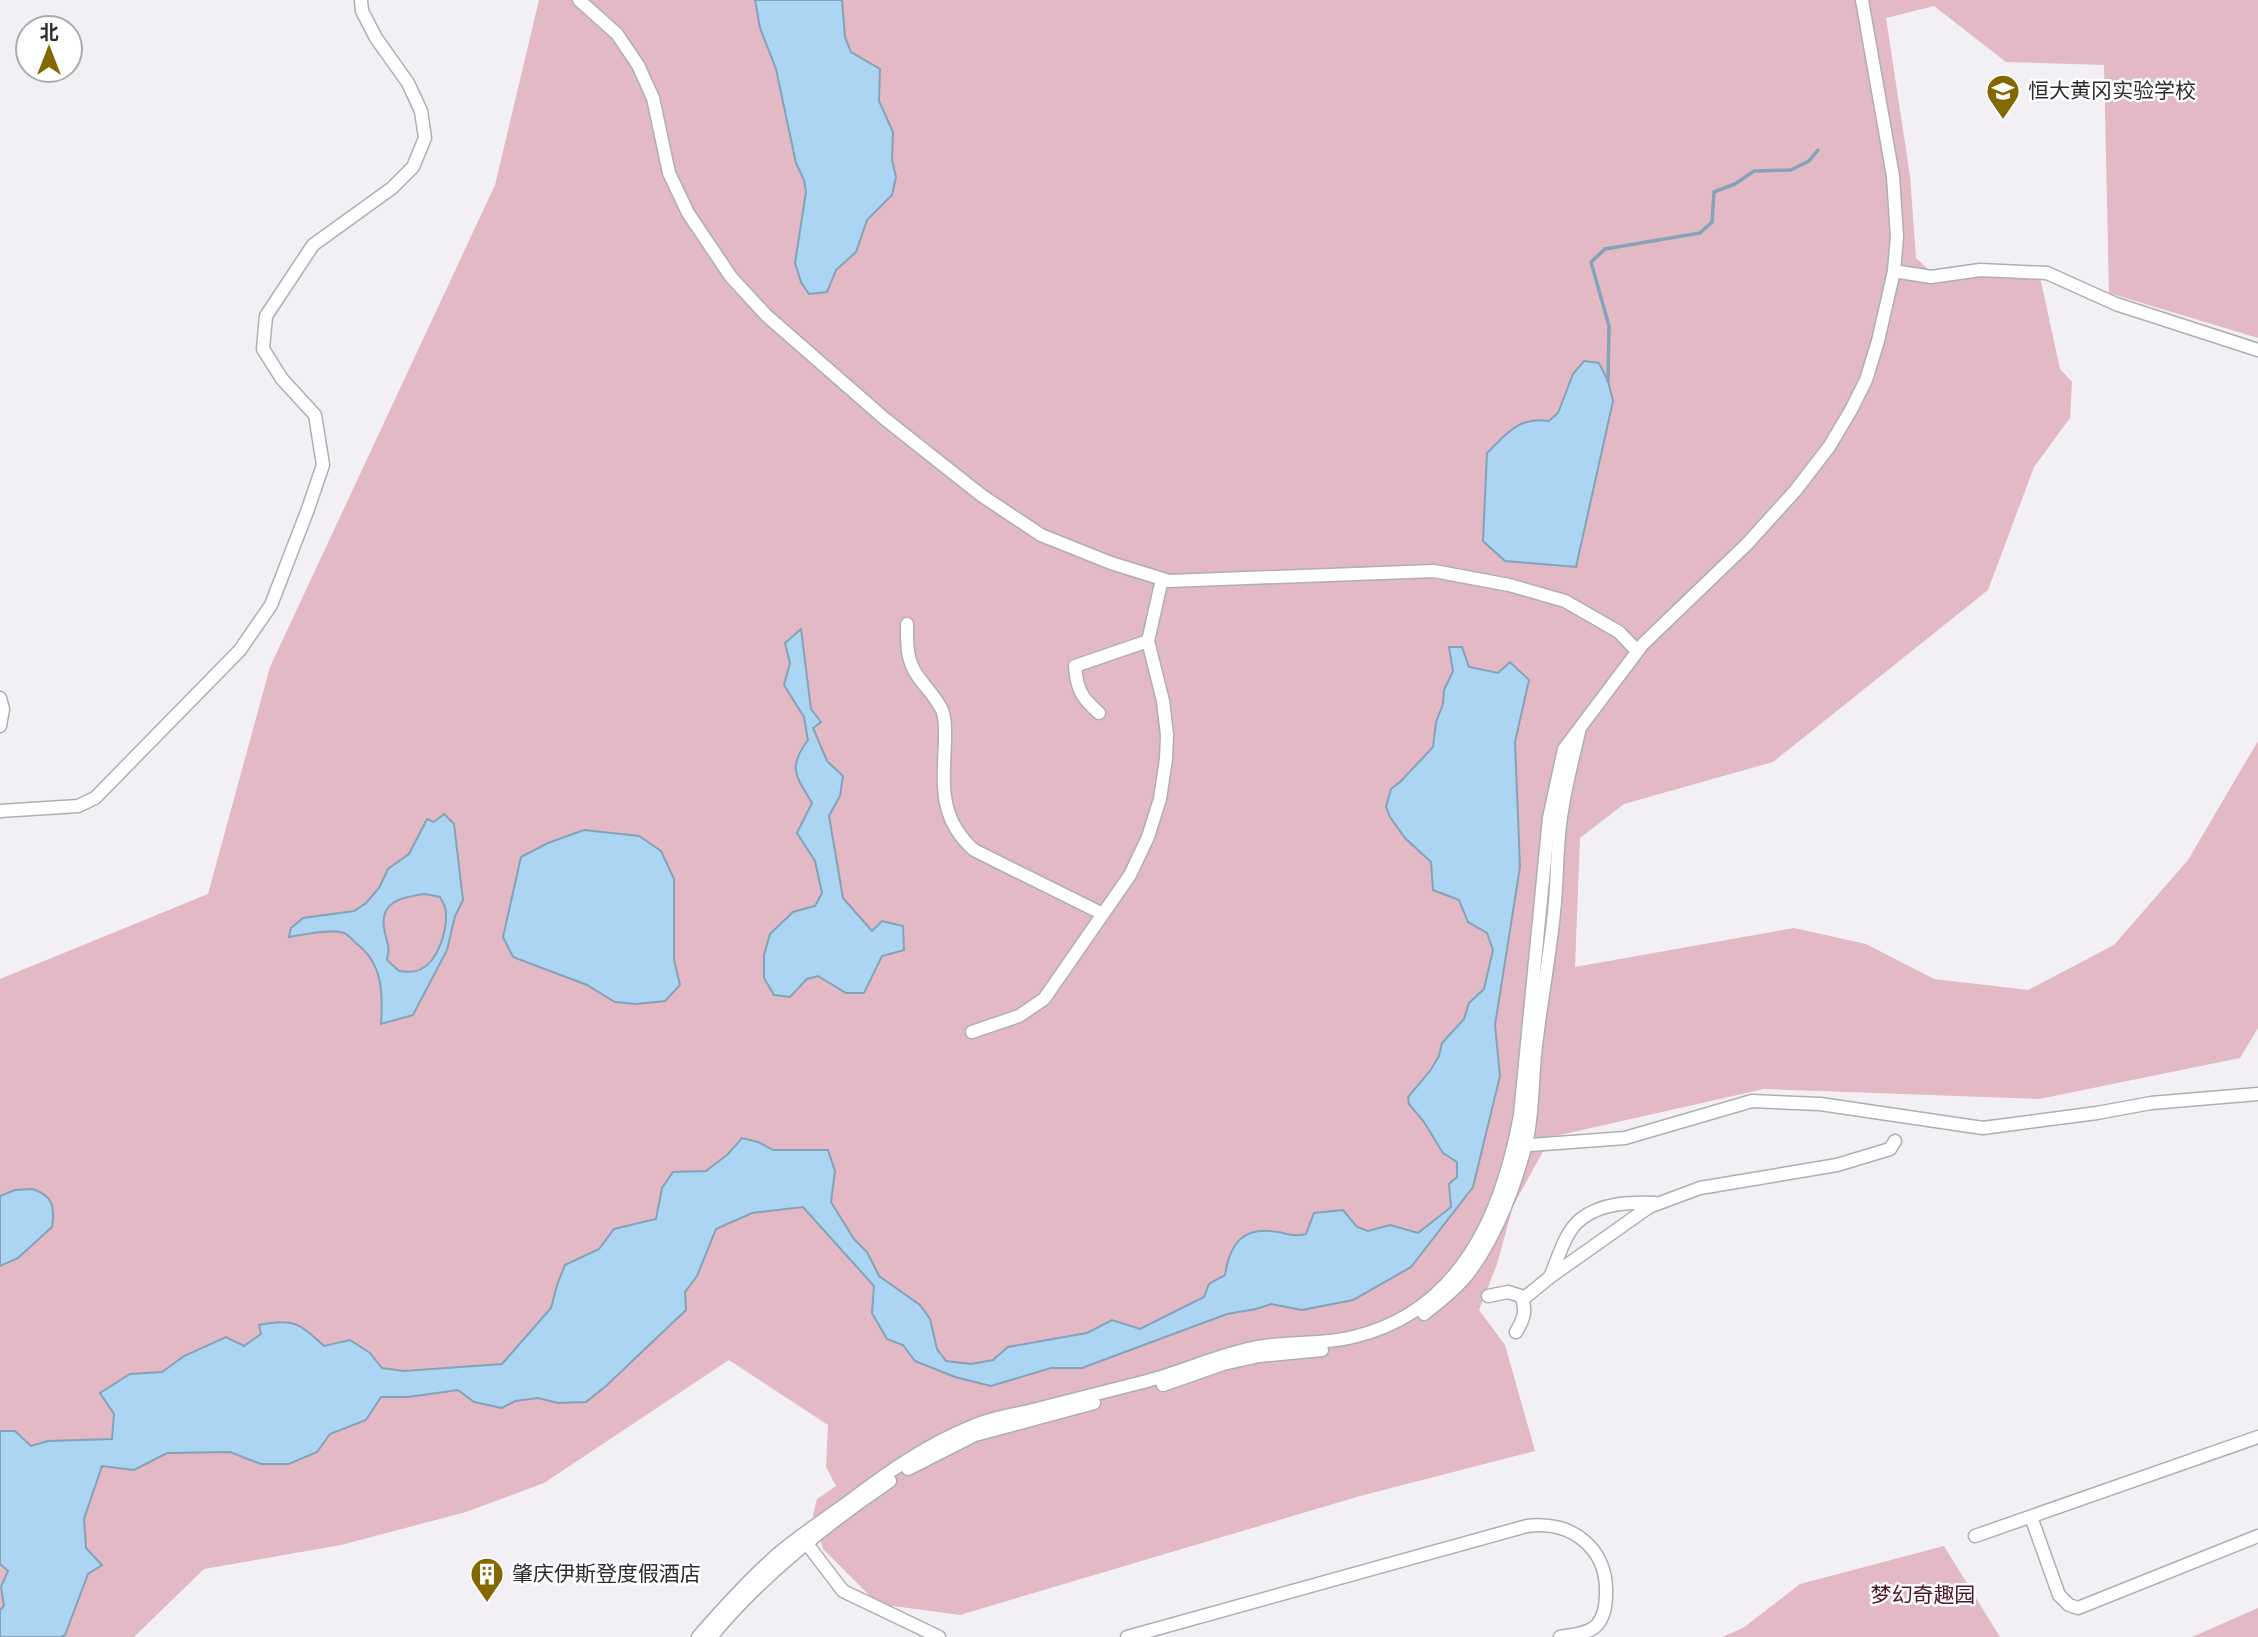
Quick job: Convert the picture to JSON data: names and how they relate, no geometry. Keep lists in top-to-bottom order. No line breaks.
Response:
{"parks":["梦幻奇趣园"],"places":{"school or university":["恒大黄冈实验学校"],"building":["肇庆伊斯登度假酒店"]},"north":"top"}
